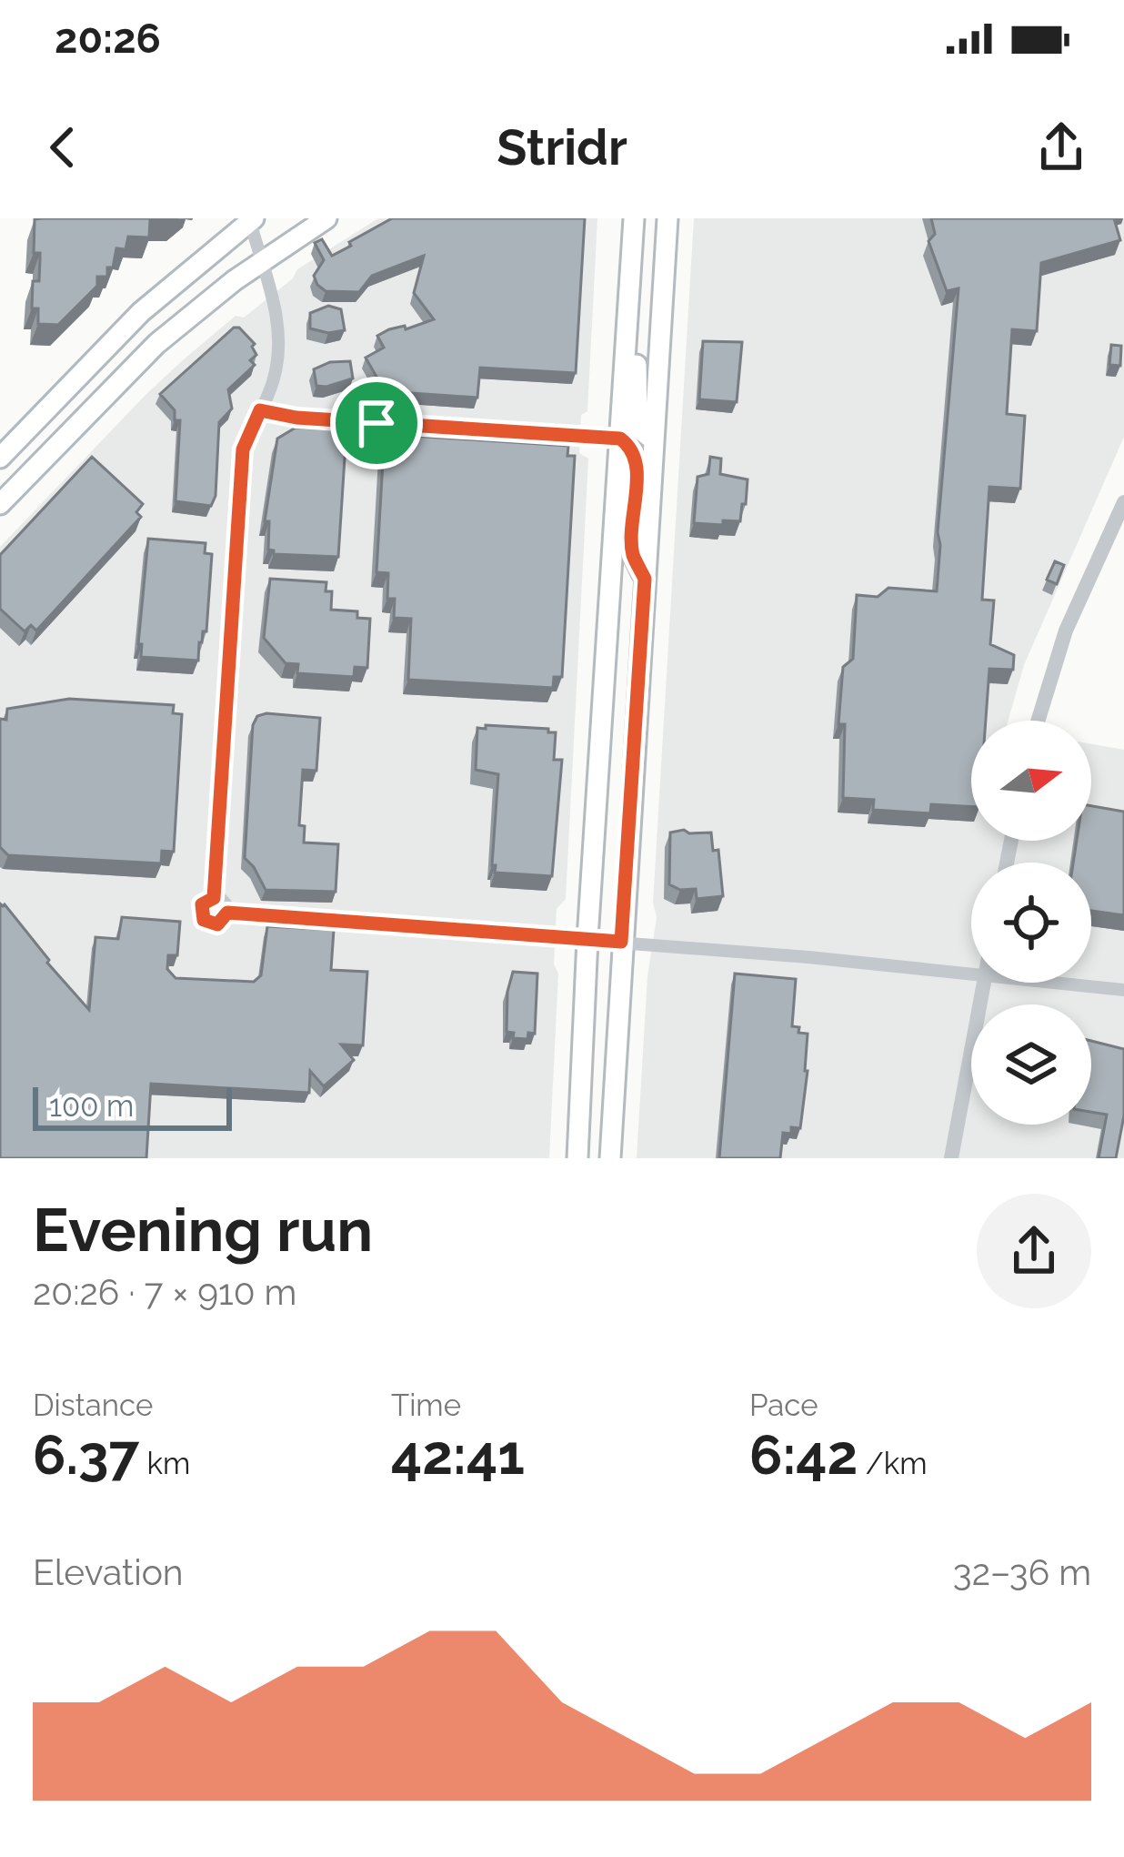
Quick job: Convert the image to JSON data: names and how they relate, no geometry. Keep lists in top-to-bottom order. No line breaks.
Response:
{"scale_bar":"100 m","north":"right","page":{"status":"20:26","header":"Stridr","scale":"100 m","heading":["Evening run","20:26 · 7 × 910 m"],"stats":[["Distance","6.37 km"],["Time","42:41"],["Pace","6:42 /km"]],"chart":["Elevation","32–36 m"]}}
